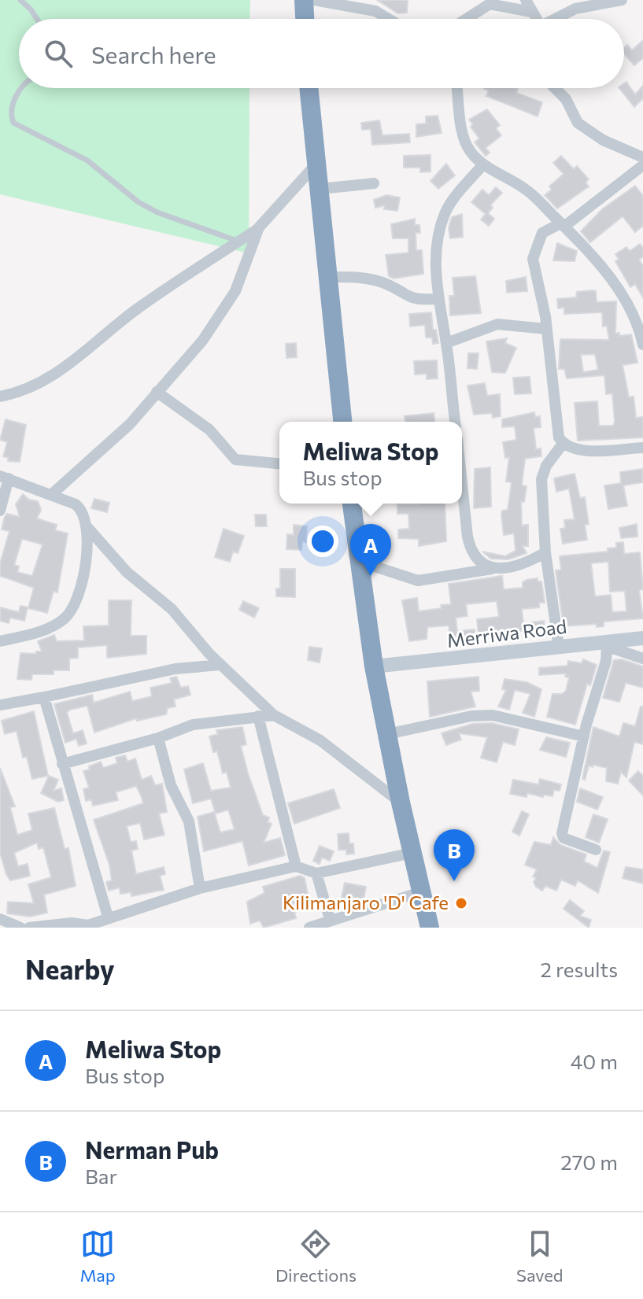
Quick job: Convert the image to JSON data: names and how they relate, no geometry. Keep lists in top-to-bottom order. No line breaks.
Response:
{"streets":{"street":["Merriwa Road"]},"places":["Kilimanjaro 'D' Cafe"],"page":{"search":"Search here","popup":["Meliwa Stop","Bus stop"],"pins":["A","B"],"heading":["Nearby","2 results"],"list":[{"mark":"A","name":"Meliwa Stop","note":"Bus stop","value":"40 m"},{"mark":"B","name":"Nerman Pub","note":"Bar","value":"270 m"}],"nav":["Map","Directions","Saved"]}}
